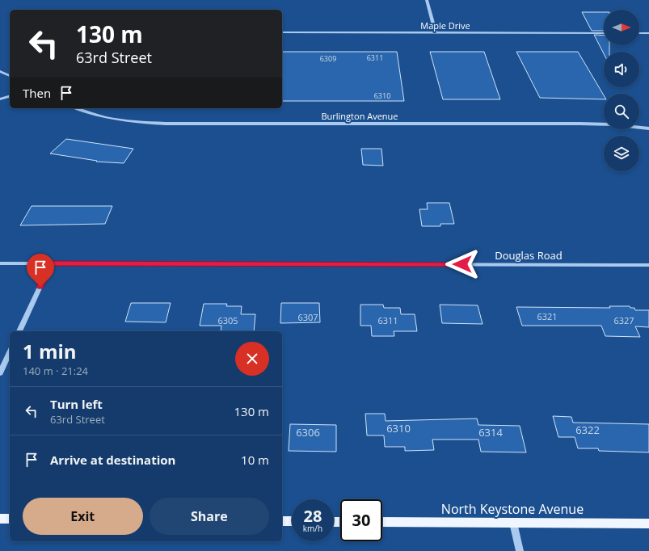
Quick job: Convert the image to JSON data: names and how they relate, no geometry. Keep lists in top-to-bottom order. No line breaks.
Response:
{"streets":{"main road":["North Keystone Avenue"],"street":["Maple Drive","Burlington Avenue","Douglas Road"]},"house_numbers":["6311","6309","6310","6321","6307","6305","6311","6327","6310","6322","6306","6314"],"north":"right","page":{"turn":["130 m","63rd Street"],"then":"Then","heading":["1 min","140 m · 21:24"],"list":[{"name":"Turn left","note":"63rd Street","value":"130 m"},{"name":"Arrive at destination","value":"10 m"}],"buttons":["Exit","Share"],"speed":"28 km/h","limit":"30"}}
